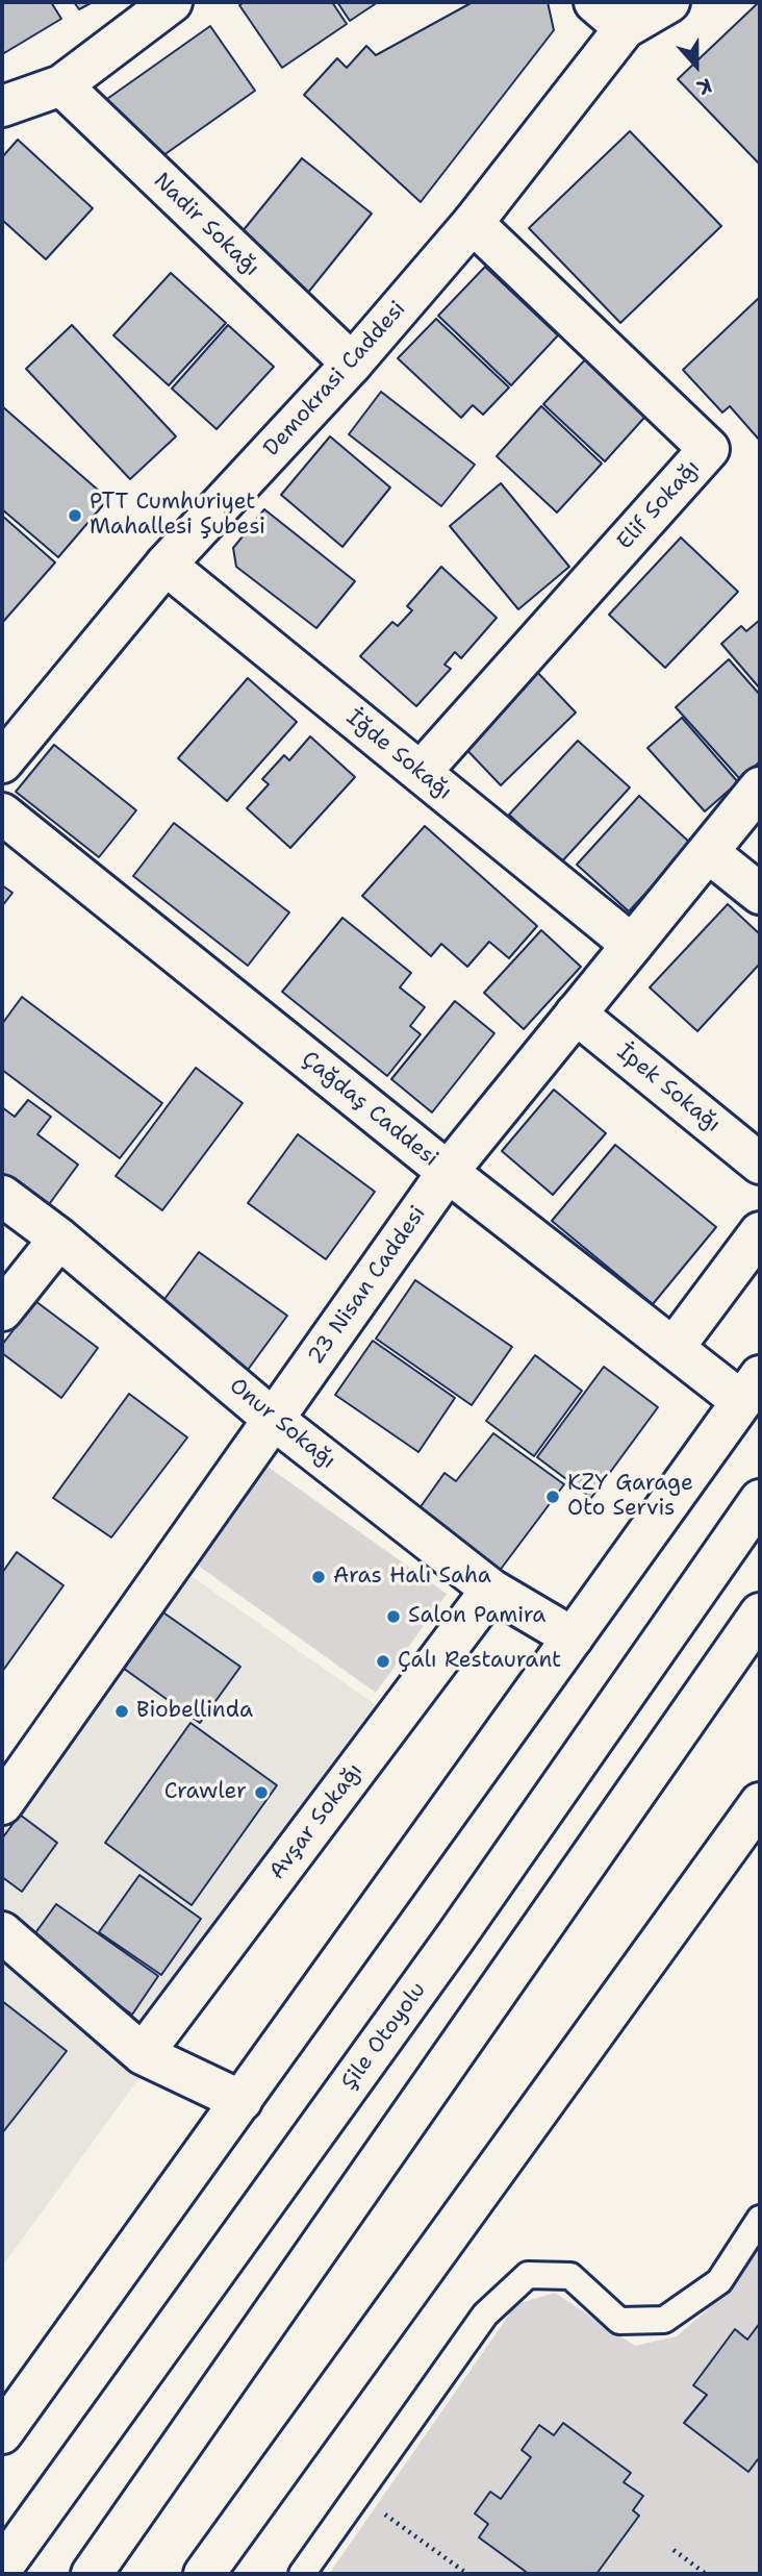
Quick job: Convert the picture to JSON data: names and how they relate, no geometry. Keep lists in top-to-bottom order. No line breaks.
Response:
{"streets":{"main road":["Nadir Sokağı","Demokrasi Caddesi","Elif Sokağı","İğde Sokağı","İpek Sokağı","Çağdaş Caddesi","23 Nisan Caddesi","Onur Sokağı","Avşar Sokağı","Şile Otoyolu"]},"crossings":[["Nadir Sokağı","Demokrasi Caddesi"],["Demokrasi Caddesi","Elif Sokağı"],["Demokrasi Caddesi","İğde Sokağı"],["Elif Sokağı","İğde Sokağı"],["İğde Sokağı","23 Nisan Caddesi"],["İpek Sokağı","23 Nisan Caddesi"],["Çağdaş Caddesi","23 Nisan Caddesi"],["23 Nisan Caddesi","Onur Sokağı"],["Onur Sokağı","Avşar Sokağı"]],"places":["PTT Cumhuriyet Mahallesi Şubesi","KZY Garage Oto Servis","Aras Halı Saha","Salon Pamira","Çalı Restaurant","Biobellinda","Crawler"],"north":"bottom"}
